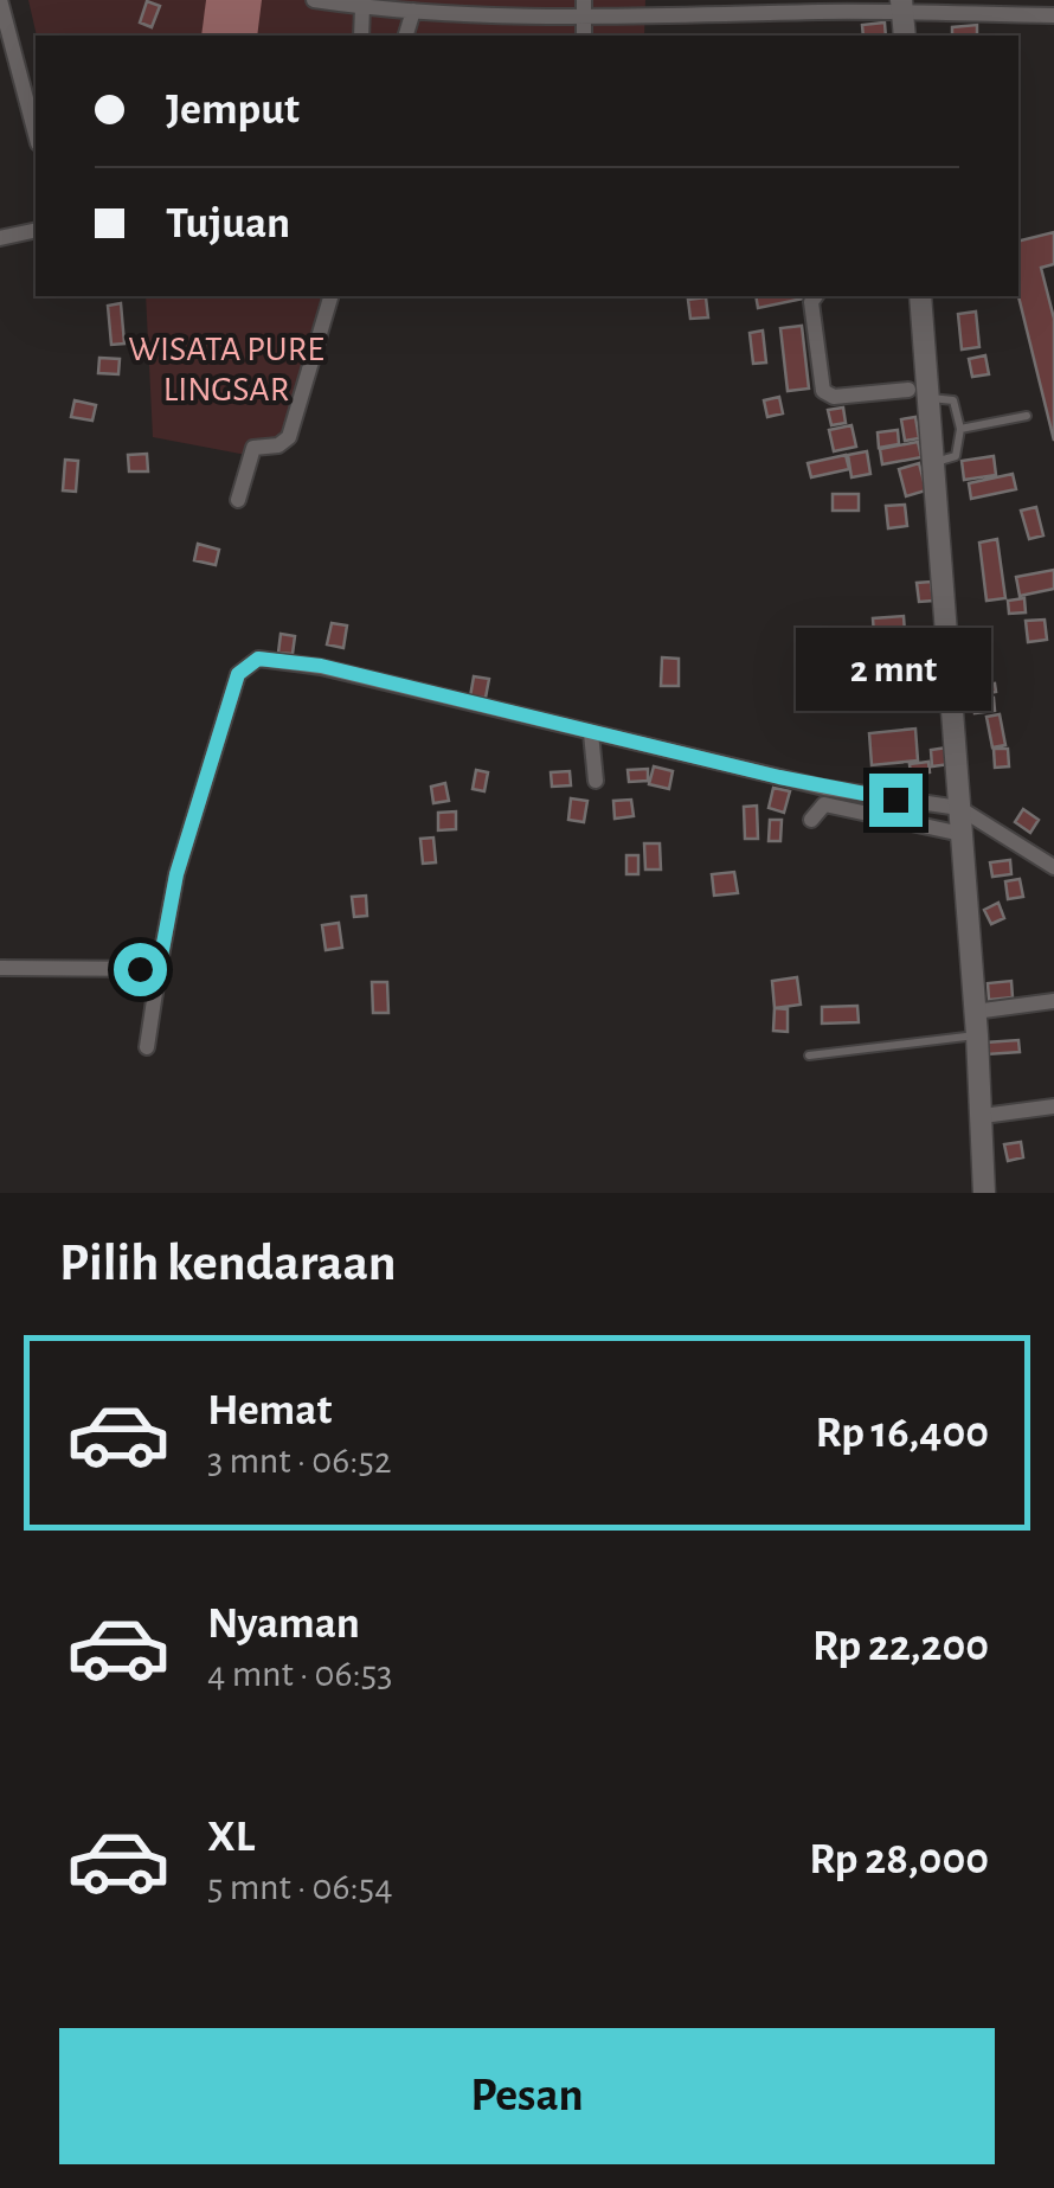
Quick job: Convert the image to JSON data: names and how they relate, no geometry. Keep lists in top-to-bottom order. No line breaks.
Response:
{"parks":["WISATA PURE LINGSAR"],"page":{"banner":["Jemput","Tujuan"],"bubble":"2 mnt","heading":"Pilih kendaraan","list":[{"name":"Hemat","note":"3 mnt · 06:52","value":"Rp 16,400"},{"name":"Nyaman","note":"4 mnt · 06:53","value":"Rp 22,200"},{"name":"XL","note":"5 mnt · 06:54","value":"Rp 28,000"}],"buttons":"Pesan"}}
